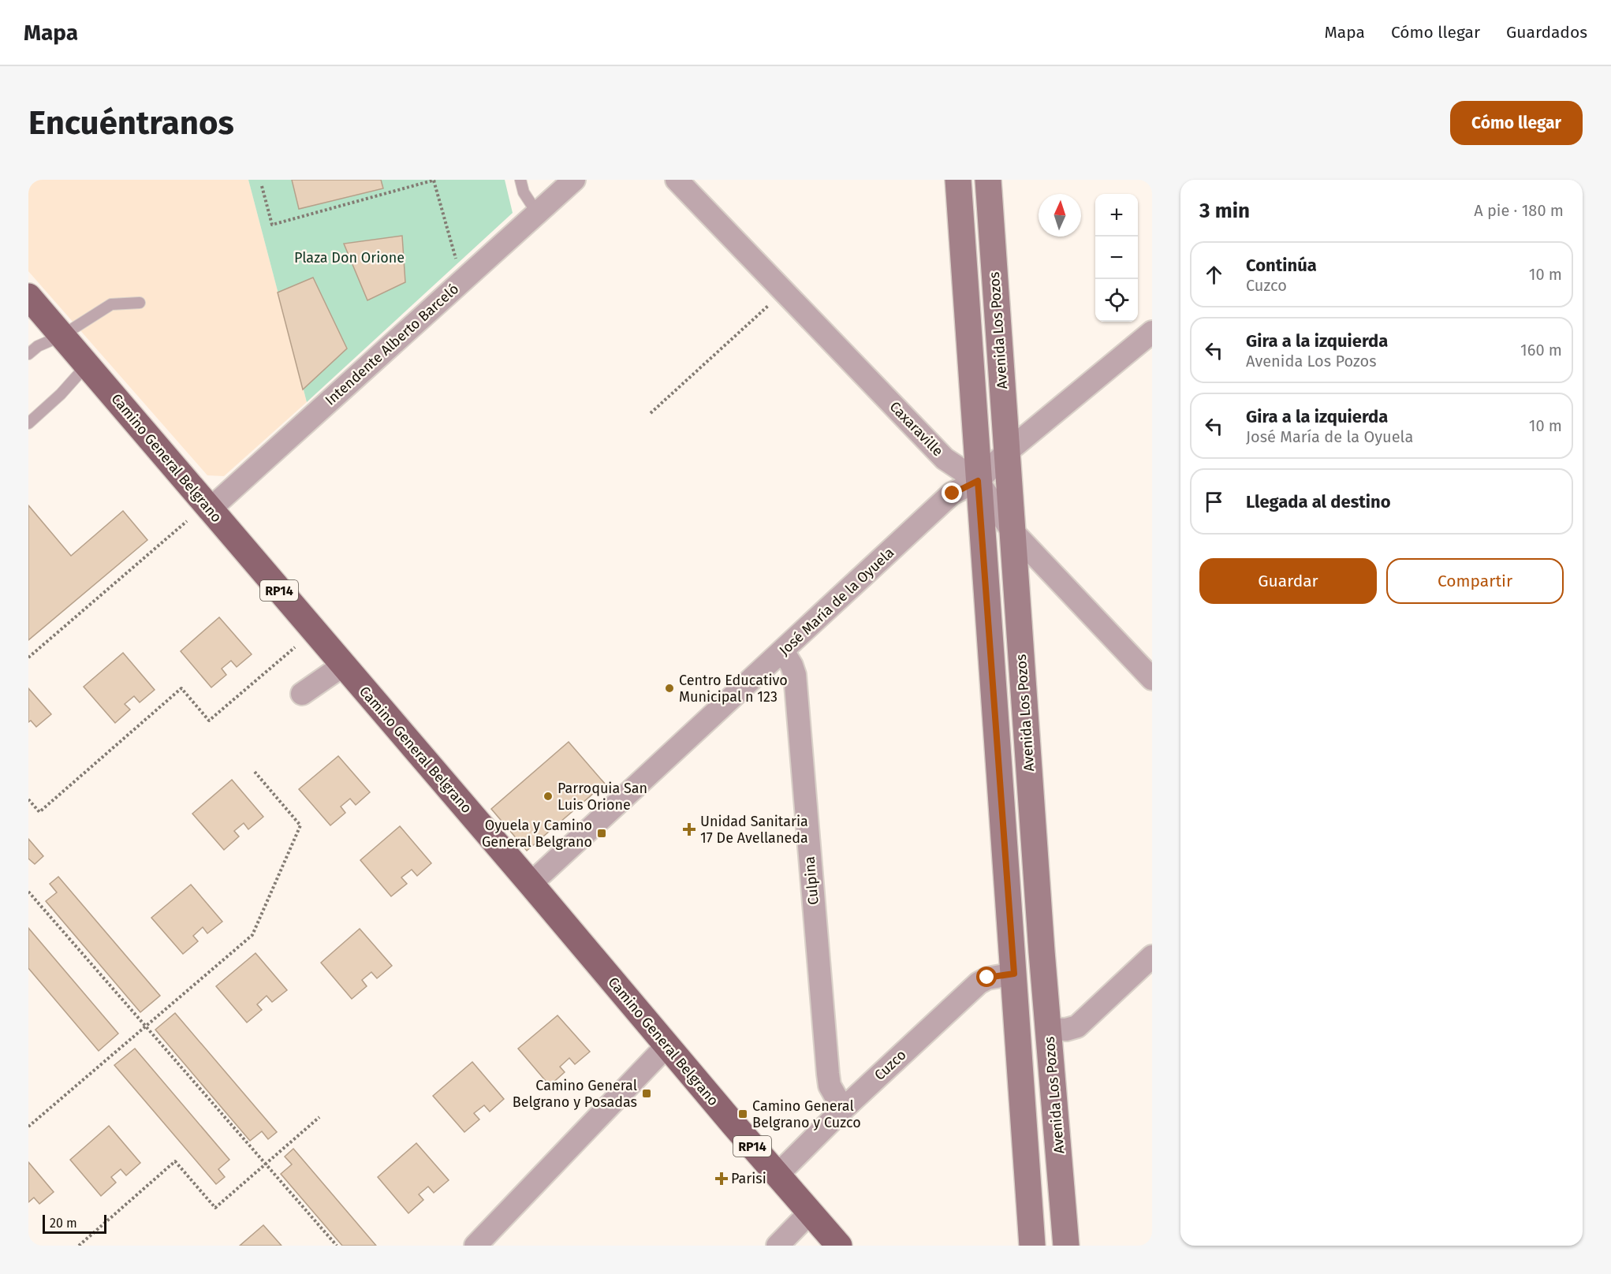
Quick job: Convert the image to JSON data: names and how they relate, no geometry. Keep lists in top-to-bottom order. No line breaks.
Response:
{"streets":{"main road":["Camino General Belgrano","RP14"],"street":["Avenida Los Pozos","Intendente Alberto Barceló","Caxaraville","José María de la Oyuela","Culpina","Cuzco"]},"crossings":[["Avenida Los Pozos","Caxaraville"],["Avenida Los Pozos","José María de la Oyuela"],["Avenida Los Pozos","Cuzco"],["Intendente Alberto Barceló","Camino General Belgrano"],["Caxaraville","José María de la Oyuela"],["Camino General Belgrano","José María de la Oyuela"],["Camino General Belgrano","Cuzco"],["José María de la Oyuela","Culpina"],["Culpina","Cuzco"]],"parks":["Plaza Don Orione"],"places":{"other":["Centro Educativo Municipal n 123","Parroquia San Luis Orione"],"health":["Unidad Sanitaria 17 De Avellaneda","Parisi"],"transit":["Oyuela y Camino General Belgrano","Camino General Belgrano y Posadas","Camino General Belgrano y Cuzco"]},"scale_bar":"20 m","north":"top","page":{"header":"Mapa","nav":["Mapa","Cómo llegar","Guardados"],"buttons":["Cómo llegar",["Guardar","Compartir"]],"title":"Encuéntranos","heading":["3 min","A pie · 180 m"],"map_buttons":["+","−"],"list":[["Continúa","Cuzco","10 m"],["Gira a la izquierda","Avenida Los Pozos","160 m"],["Gira a la izquierda","José María de la Oyuela","10 m"],"Llegada al destino"],"scale":"20 m"}}
